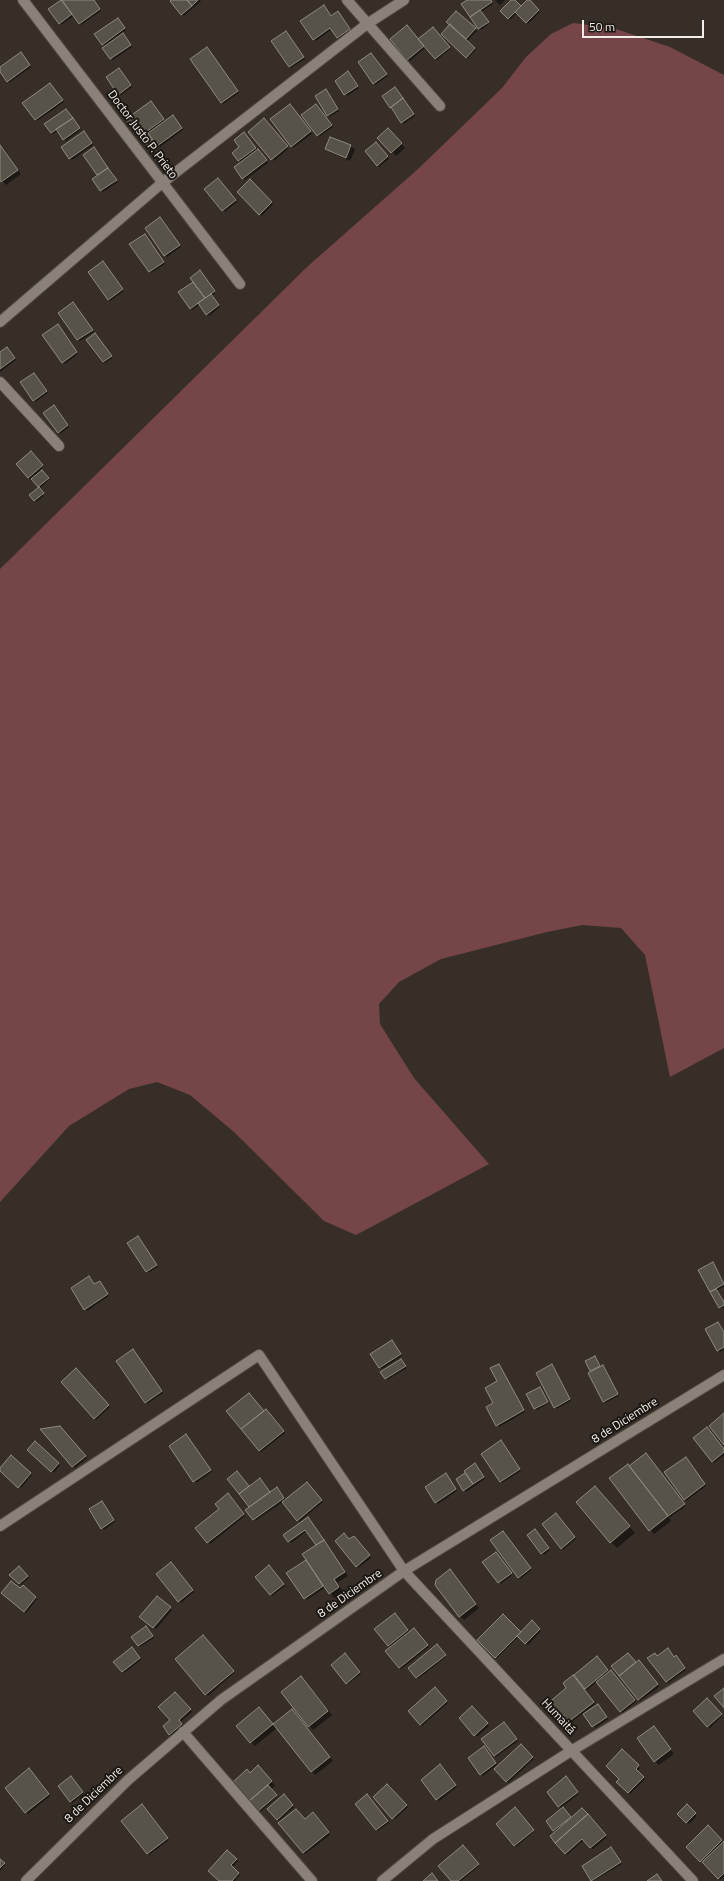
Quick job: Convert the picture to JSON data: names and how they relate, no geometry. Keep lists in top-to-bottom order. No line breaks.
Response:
{"streets":{"street":["Doctor Justo P. Prieto","8 de Diciembre","Humaitá"]},"crossings":[["8 de Diciembre","Humaitá"]],"scale_bar":"50 m"}
